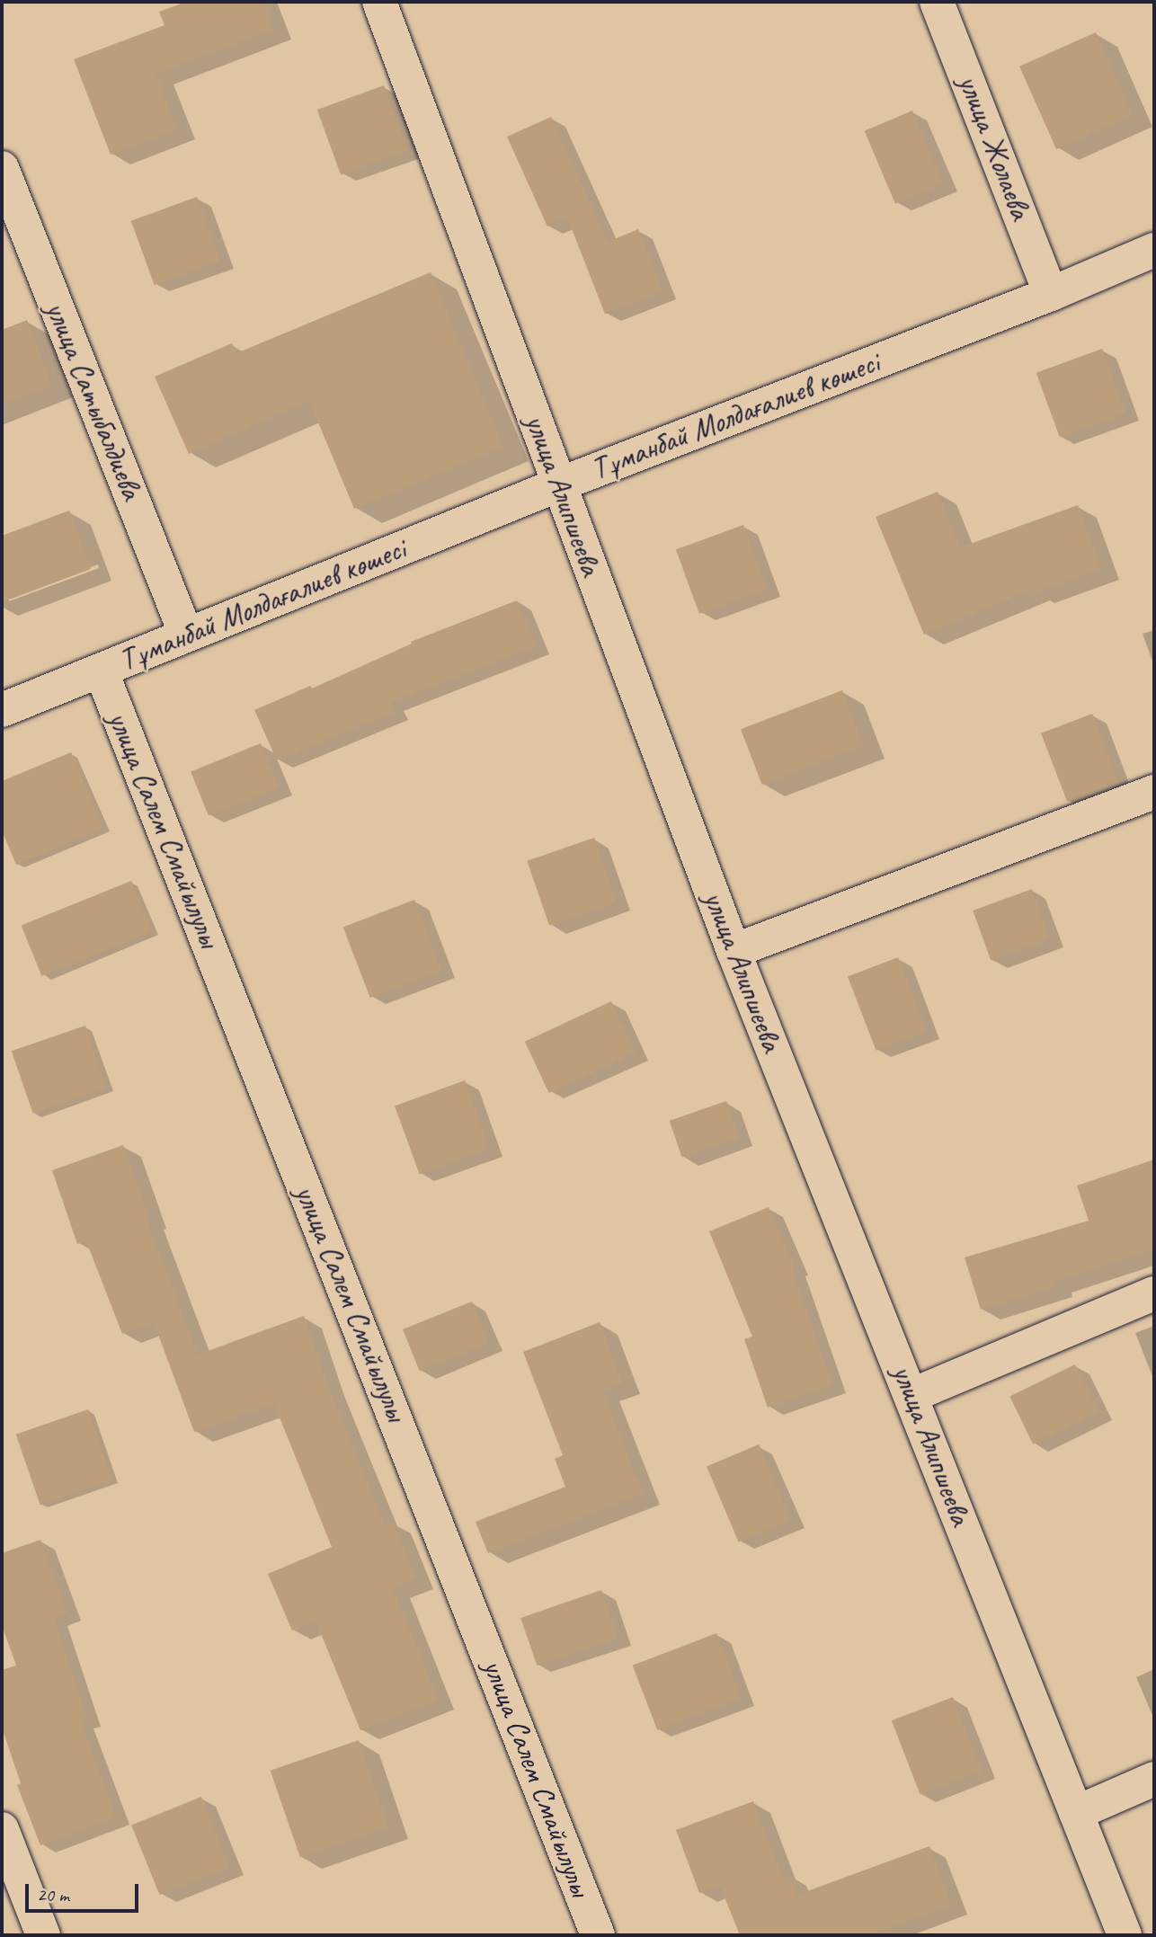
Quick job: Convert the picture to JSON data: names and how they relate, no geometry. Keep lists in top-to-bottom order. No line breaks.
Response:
{"streets":{"street":["улица Жолаева","улица Сатыбалдиева","Тұманбай Молдағалиев көшесі","улица Алипшеева","улица Салем Смайылулы"]},"crossings":[["улица Жолаева","Тұманбай Молдағалиев көшесі"],["улица Сатыбалдиева","Тұманбай Молдағалиев көшесі"],["Тұманбай Молдағалиев көшесі","улица Алипшеева"],["Тұманбай Молдағалиев көшесі","улица Салем Смайылулы"]],"scale_bar":"20 m"}
